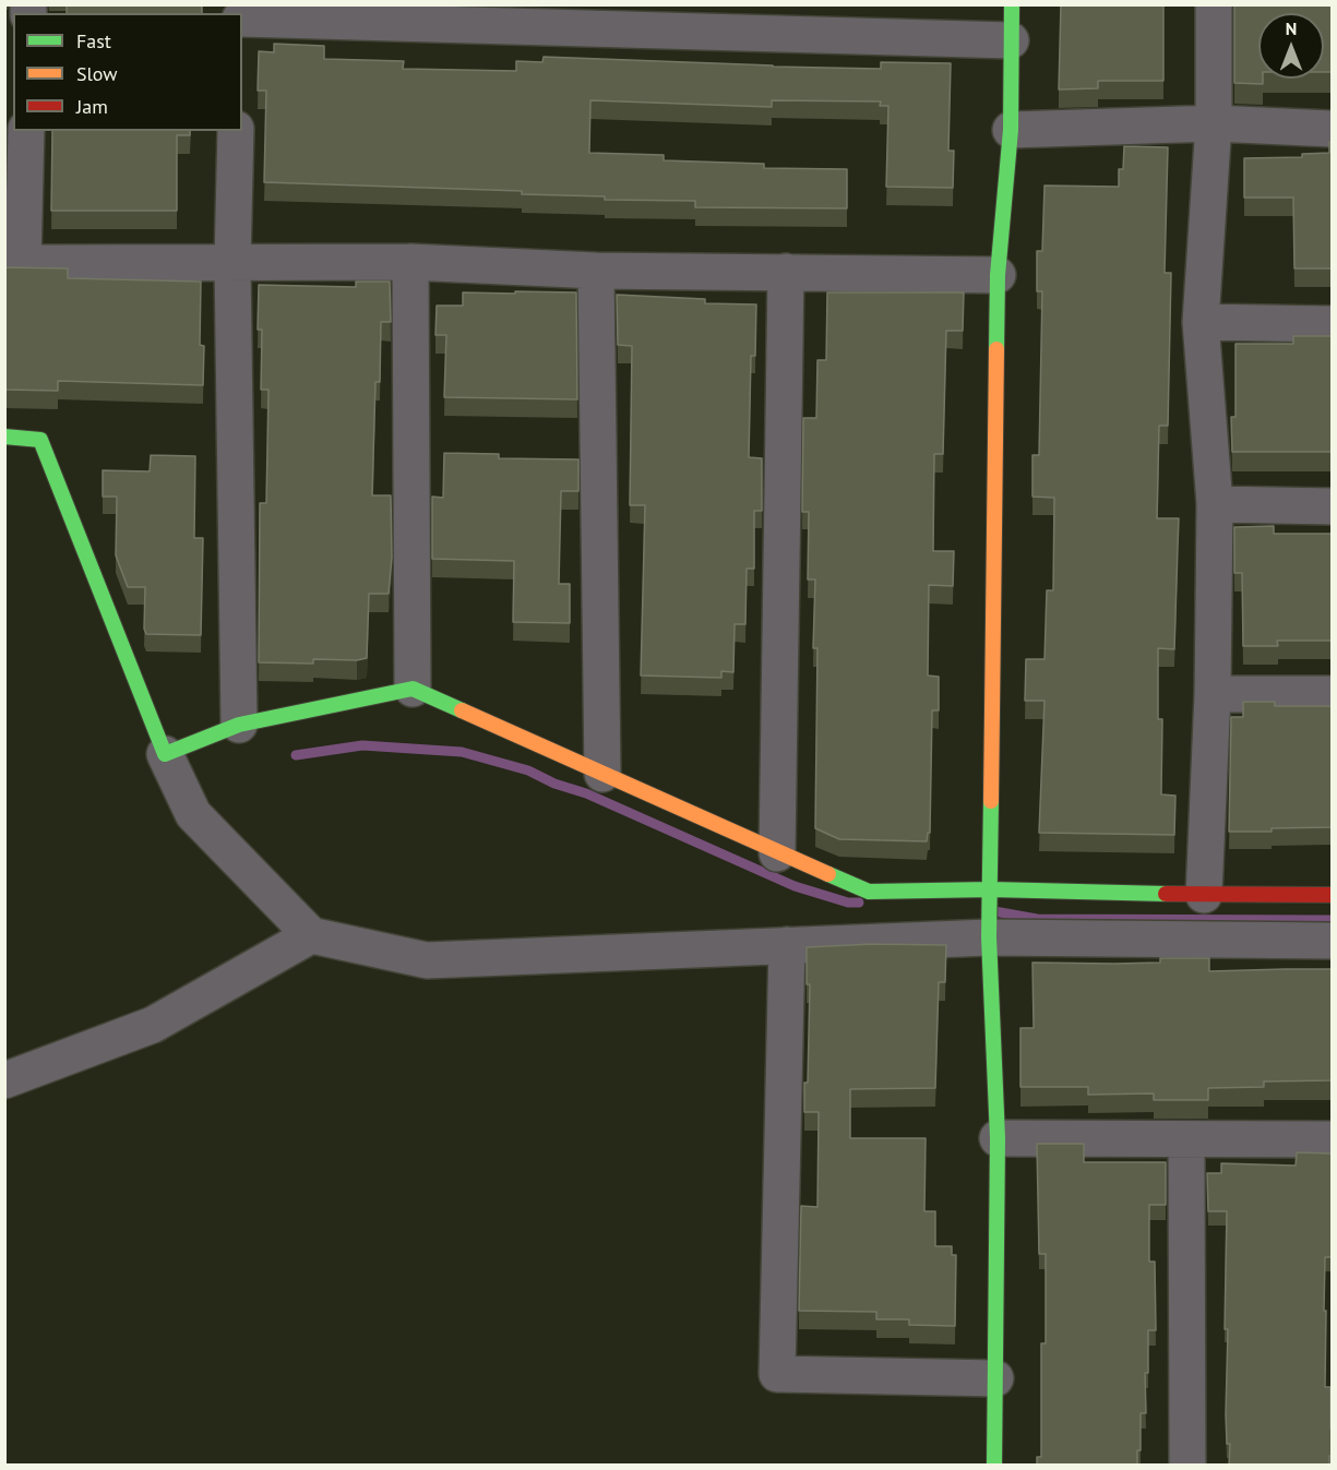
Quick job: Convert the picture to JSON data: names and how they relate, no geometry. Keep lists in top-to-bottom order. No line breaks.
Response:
{"legend":["Fast","Slow","Jam"],"north":"top"}
